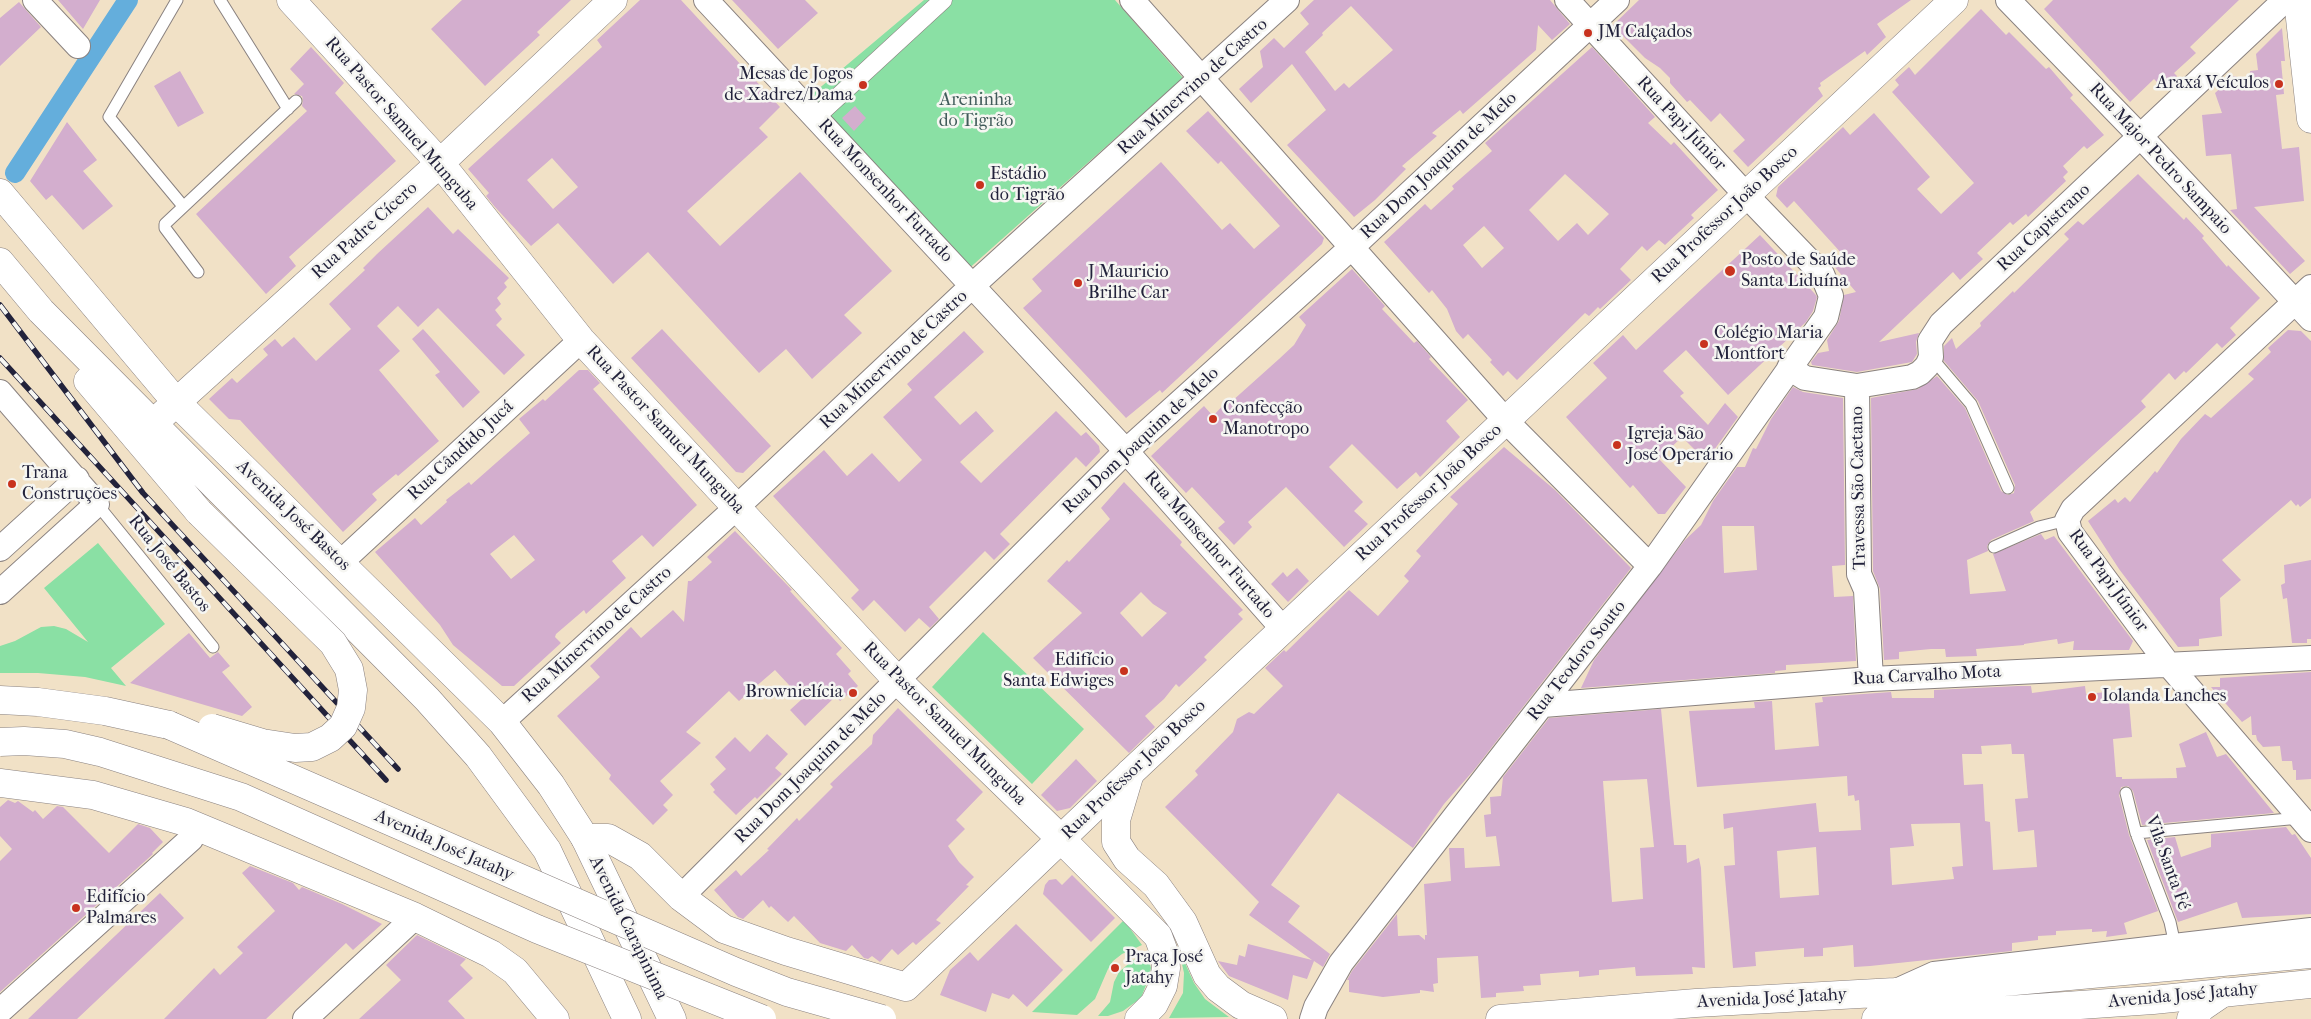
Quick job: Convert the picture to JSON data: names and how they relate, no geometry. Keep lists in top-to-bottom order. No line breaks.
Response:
{"streets":{"main road":["Rua Pastor Samuel Munguba","Rua Professor João Bosco","Rua Padre Cícero","Avenida José Bastos","Avenida José Jatahy","Avenida Carapinima"],"street":["Rua Minervino de Castro","Rua Papi Júnior","Rua Major Pedro Sampaio","Rua Dom Joaquim de Melo","Rua Monsenhor Furtado","Rua Capistrano","Rua Cândido Jucá","Travessa São Caetano","Rua Teodoro Souto","Rua Carvalho Mota"],"lane":["Rua José Bastos","Vila Santa Fé"]},"crossings":[["Rua Minervino de Castro","Rua Pastor Samuel Munguba"],["Rua Minervino de Castro","Rua Monsenhor Furtado"],["Rua Minervino de Castro","Avenida José Bastos"],["Rua Pastor Samuel Munguba","Rua Dom Joaquim de Melo"],["Rua Pastor Samuel Munguba","Rua Professor João Bosco"],["Rua Pastor Samuel Munguba","Rua Padre Cícero"],["Rua Pastor Samuel Munguba","Rua Cândido Jucá"],["Rua Papi Júnior","Rua Major Pedro Sampaio"],["Rua Papi Júnior","Rua Dom Joaquim de Melo"],["Rua Papi Júnior","Rua Professor João Bosco"],["Rua Papi Júnior","Rua Teodoro Souto"],["Rua Papi Júnior","Rua Carvalho Mota"],["Rua Major Pedro Sampaio","Rua Capistrano"],["Rua Dom Joaquim de Melo","Rua Monsenhor Furtado"],["Rua Dom Joaquim de Melo","Rua Professor João Bosco"],["Rua Monsenhor Furtado","Rua Professor João Bosco"],["Rua Capistrano","Travessa São Caetano"],["Rua Capistrano","Rua Teodoro Souto"],["Rua Padre Cícero","Avenida José Bastos"],["Rua Cândido Jucá","Avenida José Bastos"],["Travessa São Caetano","Rua Carvalho Mota"],["Avenida José Bastos","Avenida Carapinima"],["Rua Teodoro Souto","Rua Carvalho Mota"],["Avenida José Jatahy","Vila Santa Fé"]],"parks":["Areninha do Tigrão"],"places":["JM Calçados","Araxá Veículos","Mesas de Jogos de Xadrez/Dama","Estádio do Tigrão","Posto de Saúde Santa Liduína","J Mauricio Brilhe Car","Colégio Maria Montfort","Confecção Manotropo","Igreja São José Operário","Trana Construções","Edifício Santa Edwiges","Brownielícia","Iolanda Lanches","Edifício Palmares","Praça José Jatahy"]}
